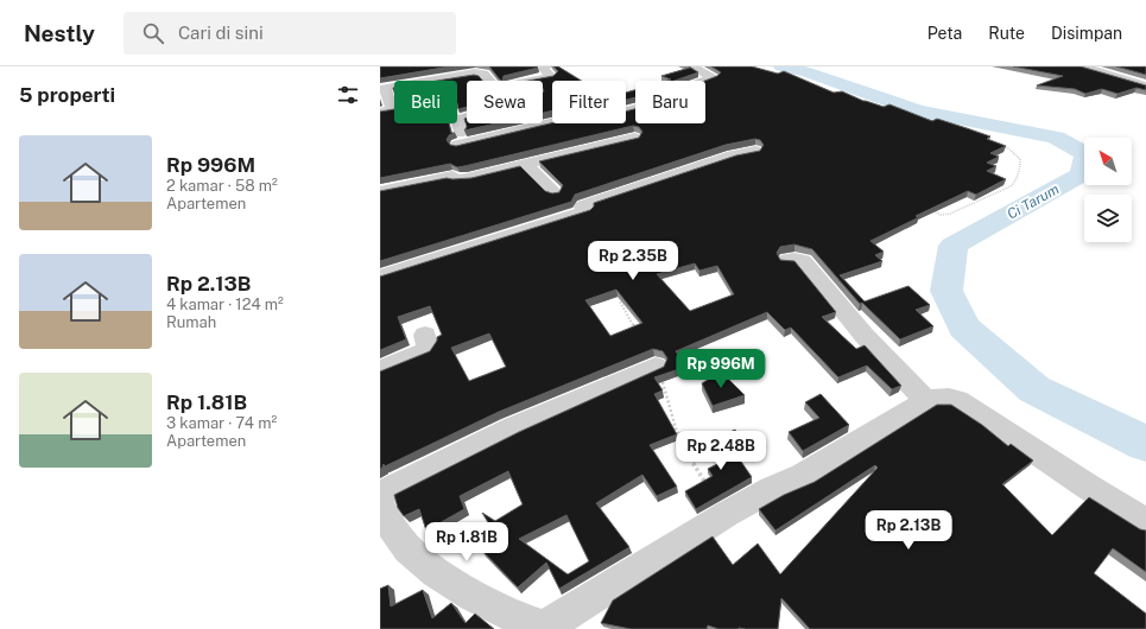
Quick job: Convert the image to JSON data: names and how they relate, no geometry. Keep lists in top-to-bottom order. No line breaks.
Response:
{"water":["Ci Tarum"],"north":"top left","page":{"header":"Nestly","search":"Cari di sini","nav":["Peta","Rute","Disimpan"],"heading":"5 properti","chip":["Beli","Sewa","Filter","Baru"],"list":[{"name":"Rp 996M","note":"2 kamar · 58 m² · Apartemen"},{"name":"Rp 2.13B","note":"4 kamar · 124 m² · Rumah"},{"name":"Rp 1.81B","note":"3 kamar · 74 m² · Apartemen"}],"price":["Rp 2.35B","Rp 996M","Rp 2.48B","Rp 2.13B","Rp 1.81B"]}}
